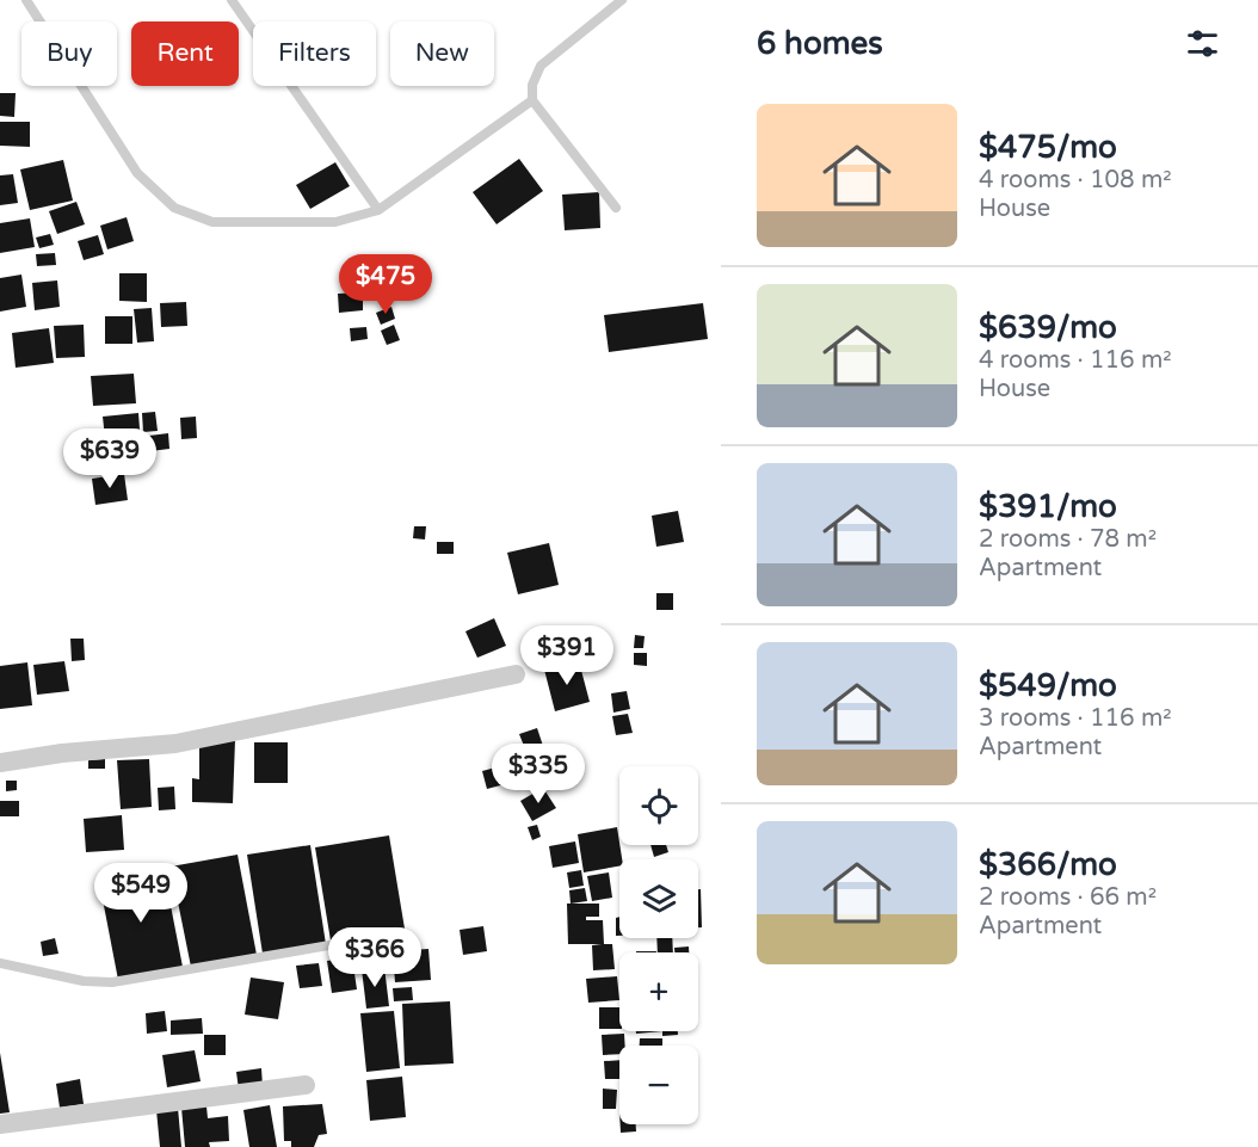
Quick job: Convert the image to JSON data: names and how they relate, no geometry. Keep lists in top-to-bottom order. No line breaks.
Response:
{"page":{"heading":"6 homes","chip":["Buy","Rent","Filters","New"],"list":[{"name":"$475/mo","note":"4 rooms · 108 m² · House"},{"name":"$639/mo","note":"4 rooms · 116 m² · House"},{"name":"$391/mo","note":"2 rooms · 78 m² · Apartment"},{"name":"$549/mo","note":"3 rooms · 116 m² · Apartment"},{"name":"$366/mo","note":"2 rooms · 66 m² · Apartment"}],"price":["$475","$639","$391","$335","$549","$366"],"map_buttons":["+","−"]}}
